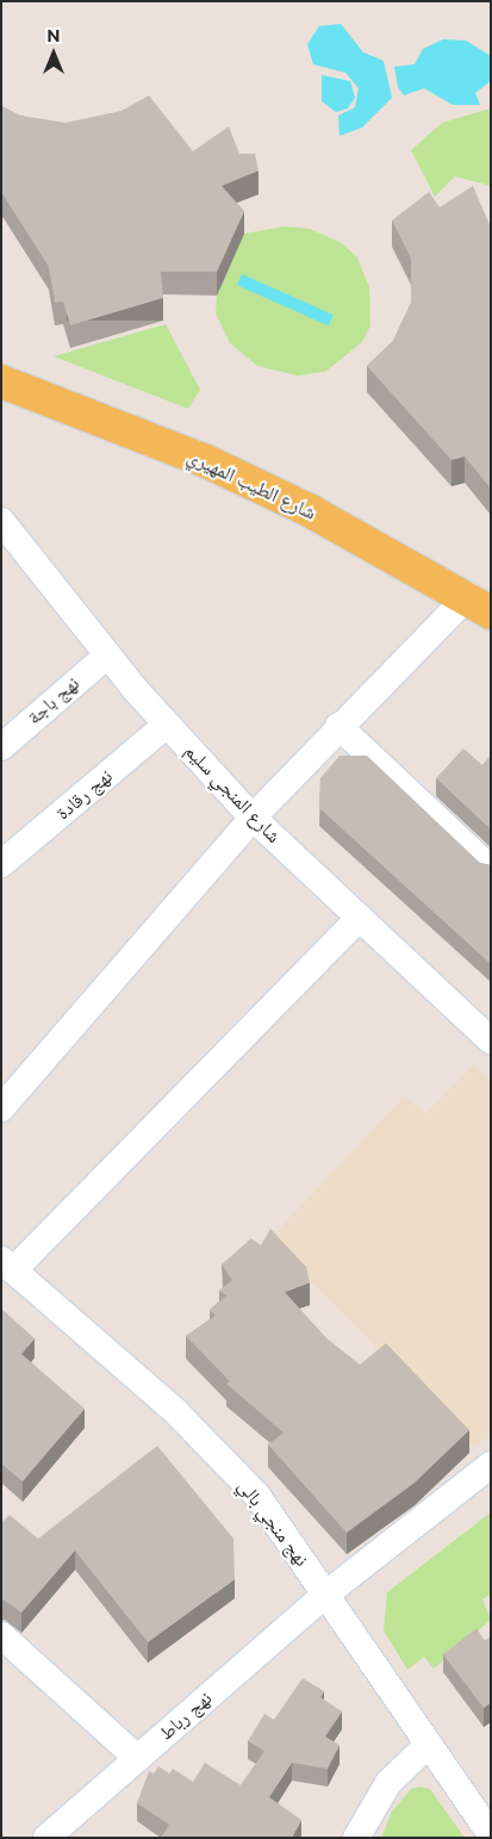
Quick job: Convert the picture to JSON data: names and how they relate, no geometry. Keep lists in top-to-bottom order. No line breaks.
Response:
{"streets":{"main road":["شارع الطيب المهيري"],"street":["نهج باجة","شارع المنجي سليم","نهج رقادة","نهج منجي بالي","نهج رباط"]},"crossings":[["نهج باجة","شارع المنجي سليم"],["شارع المنجي سليم","نهج رقادة"],["نهج منجي بالي","نهج رباط"]],"north":"top"}
